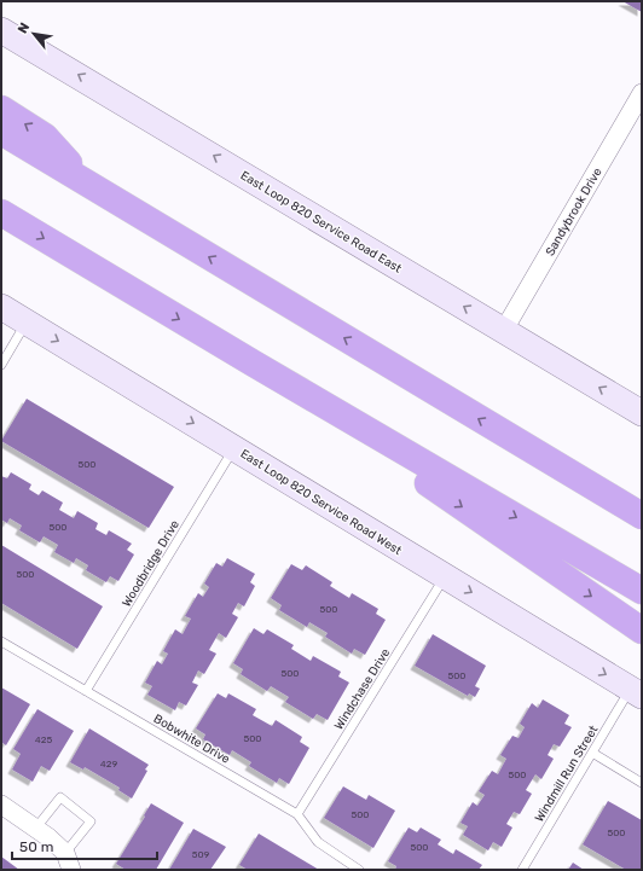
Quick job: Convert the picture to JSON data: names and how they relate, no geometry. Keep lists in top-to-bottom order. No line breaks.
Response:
{"streets":{"main road":["East Loop 820 Service Road East","East Loop 820 Service Road West"],"street":["Sandybrook Drive"],"lane":["Woodbridge Drive","Windchase Drive","Bobwhite Drive","Windmill Run Street"]},"crossings":[["Sandybrook Drive","East Loop 820 Service Road East"],["East Loop 820 Service Road West","Woodbridge Drive"],["East Loop 820 Service Road West","Windchase Drive"],["East Loop 820 Service Road West","Windmill Run Street"],["Woodbridge Drive","Bobwhite Drive"],["Windchase Drive","Bobwhite Drive"]],"one_way":["East Loop 820 Service Road East","East Loop 820 Service Road West"],"house_numbers":["500","500","500","500","500","500","500","425","429","500","500","500","500","509"],"scale_bar":"50 m","north":"top left"}
